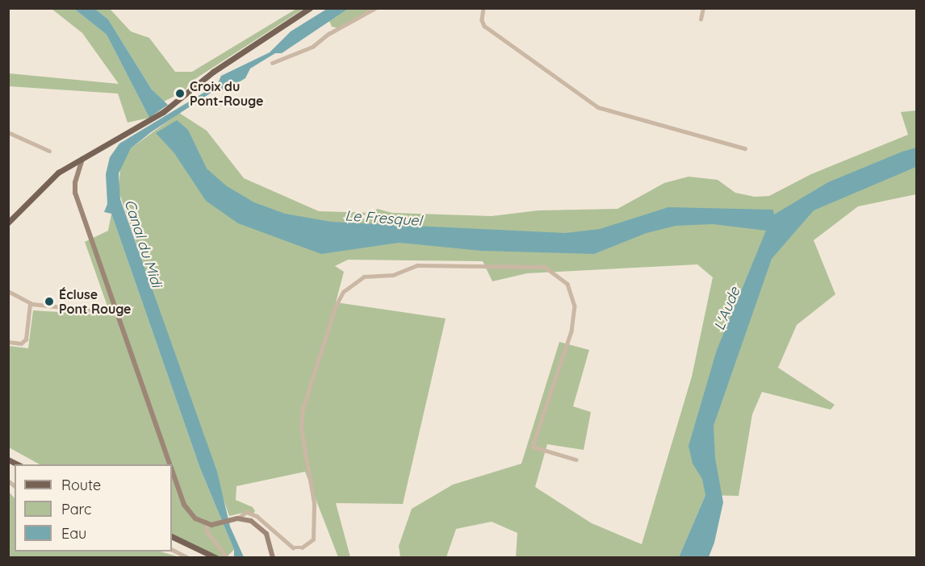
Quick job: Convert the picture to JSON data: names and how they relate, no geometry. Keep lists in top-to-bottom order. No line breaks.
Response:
{"water":["Le Fresquel","Canal du Midi","L'Aude"],"places":["Croix du Pont-Rouge","Écluse Pont Rouge"],"legend":["Route","Parc","Eau"]}
